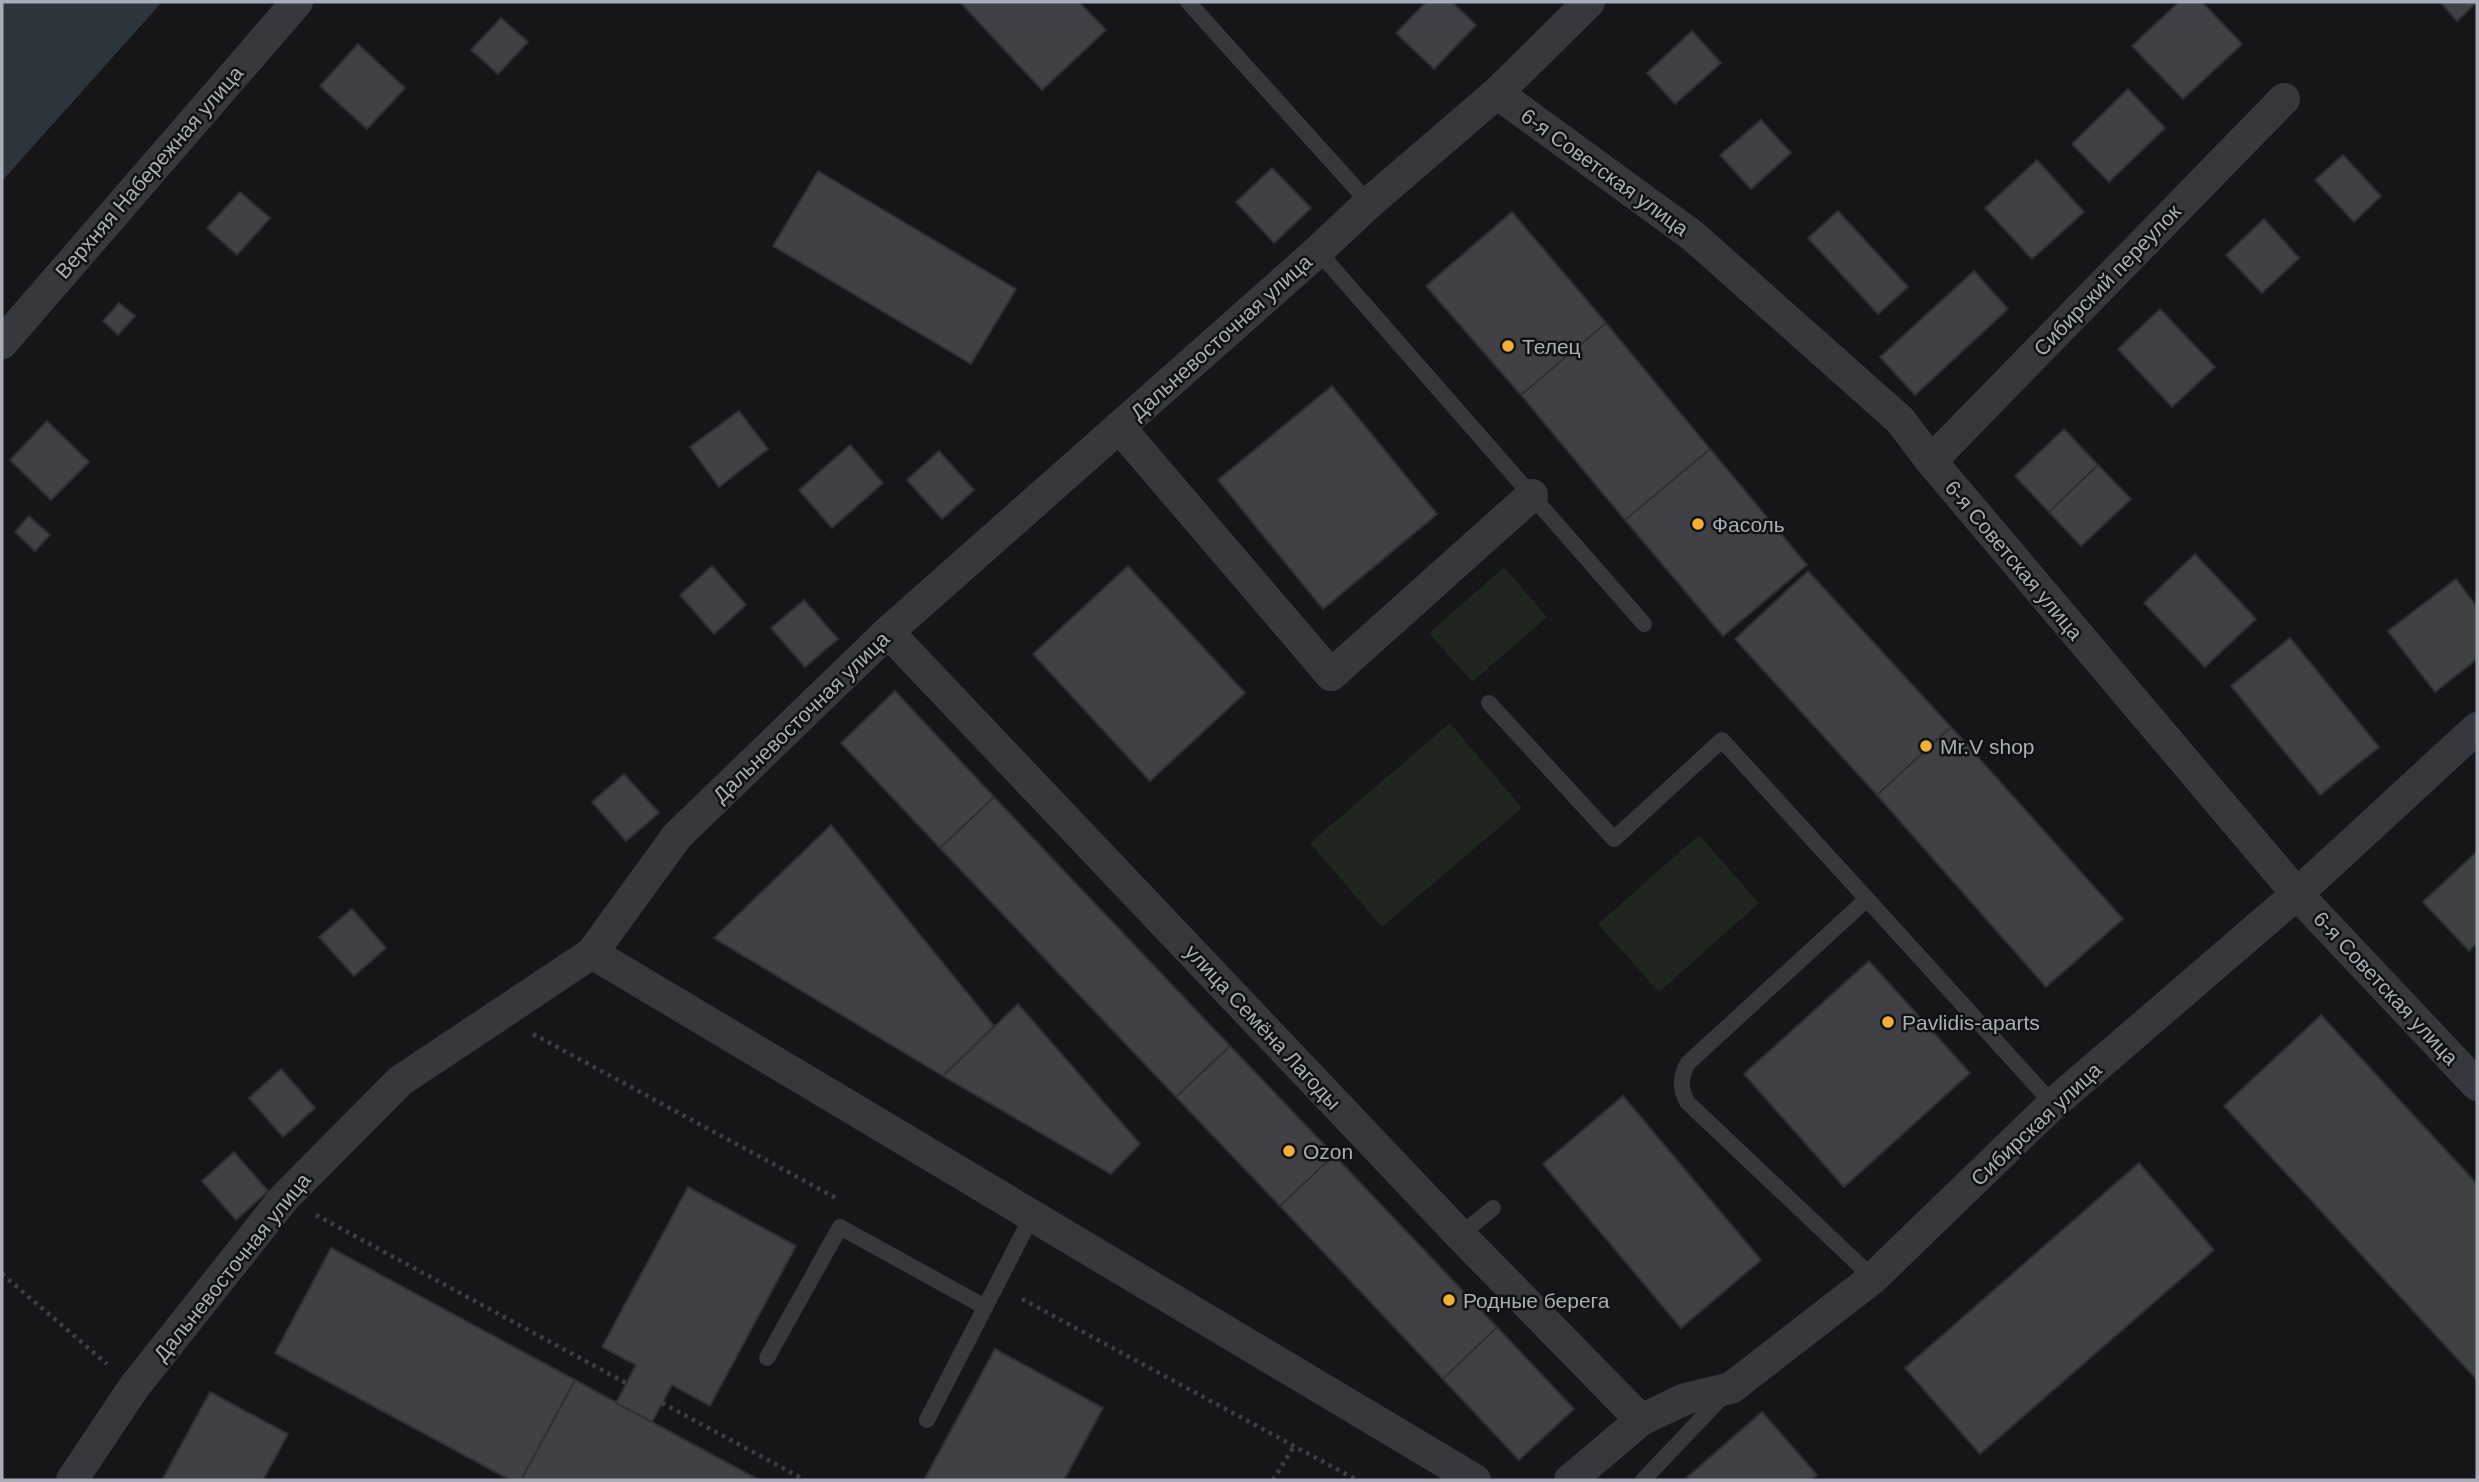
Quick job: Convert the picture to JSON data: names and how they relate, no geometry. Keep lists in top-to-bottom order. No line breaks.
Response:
{"streets":{"street":["Верхняя Набережная улица","6-я Советская улица","Сибирский переулок","Дальневосточная улица","улица Семёна Лагоды","Сибирская улица"]},"crossings":[["6-я Советская улица","Сибирский переулок"],["6-я Советская улица","Дальневосточная улица"],["6-я Советская улица","Сибирская улица"],["Дальневосточная улица","улица Семёна Лагоды"],["улица Семёна Лагоды","Сибирская улица"]],"places":["Телец","Фасоль","Mr.V shop","Pavlidis-aparts","Ozon","Родные берега"]}
